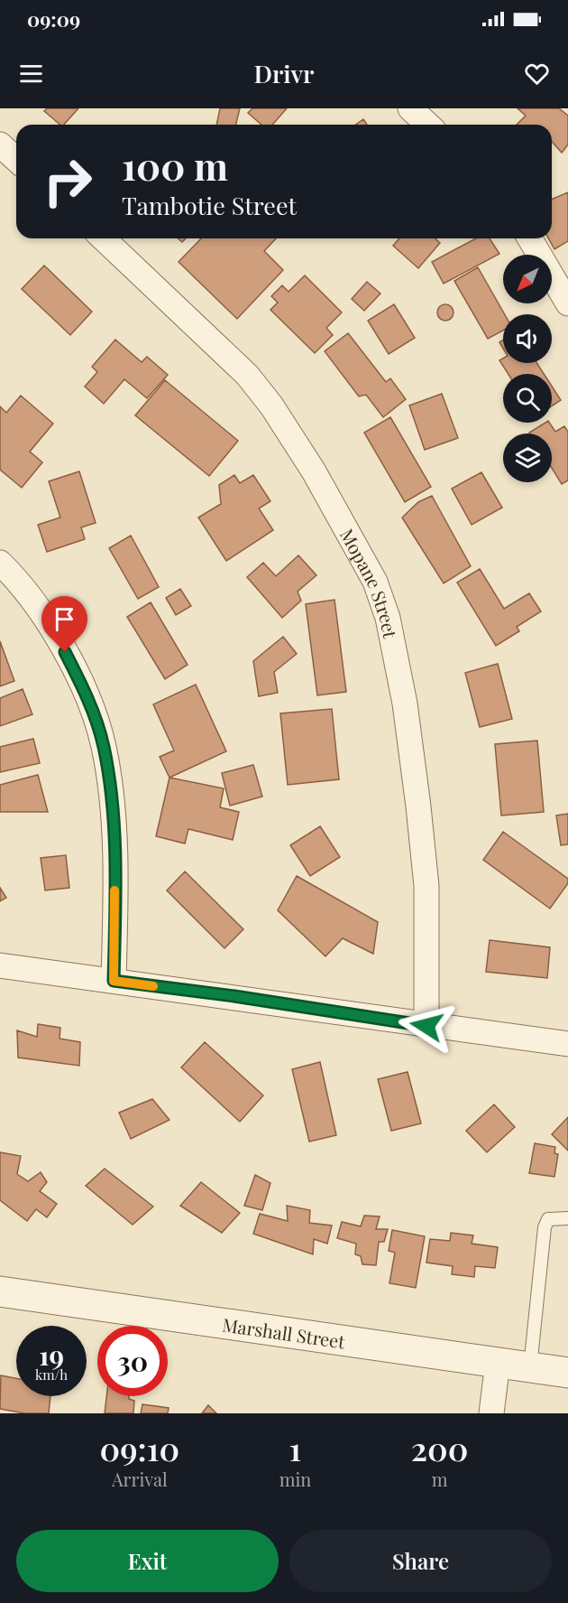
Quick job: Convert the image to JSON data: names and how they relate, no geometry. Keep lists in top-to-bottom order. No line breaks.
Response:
{"streets":{"street":["Mopane Street","Marshall Street"]},"north":"bottom left","page":{"status":"09:09","header":"Drivr","turn":["100 m","Tambotie Street"],"speed":"19 km/h","limit":"30","eta":["09:10","Arrival","1","min","200","m"],"buttons":["Exit","Share"]}}
